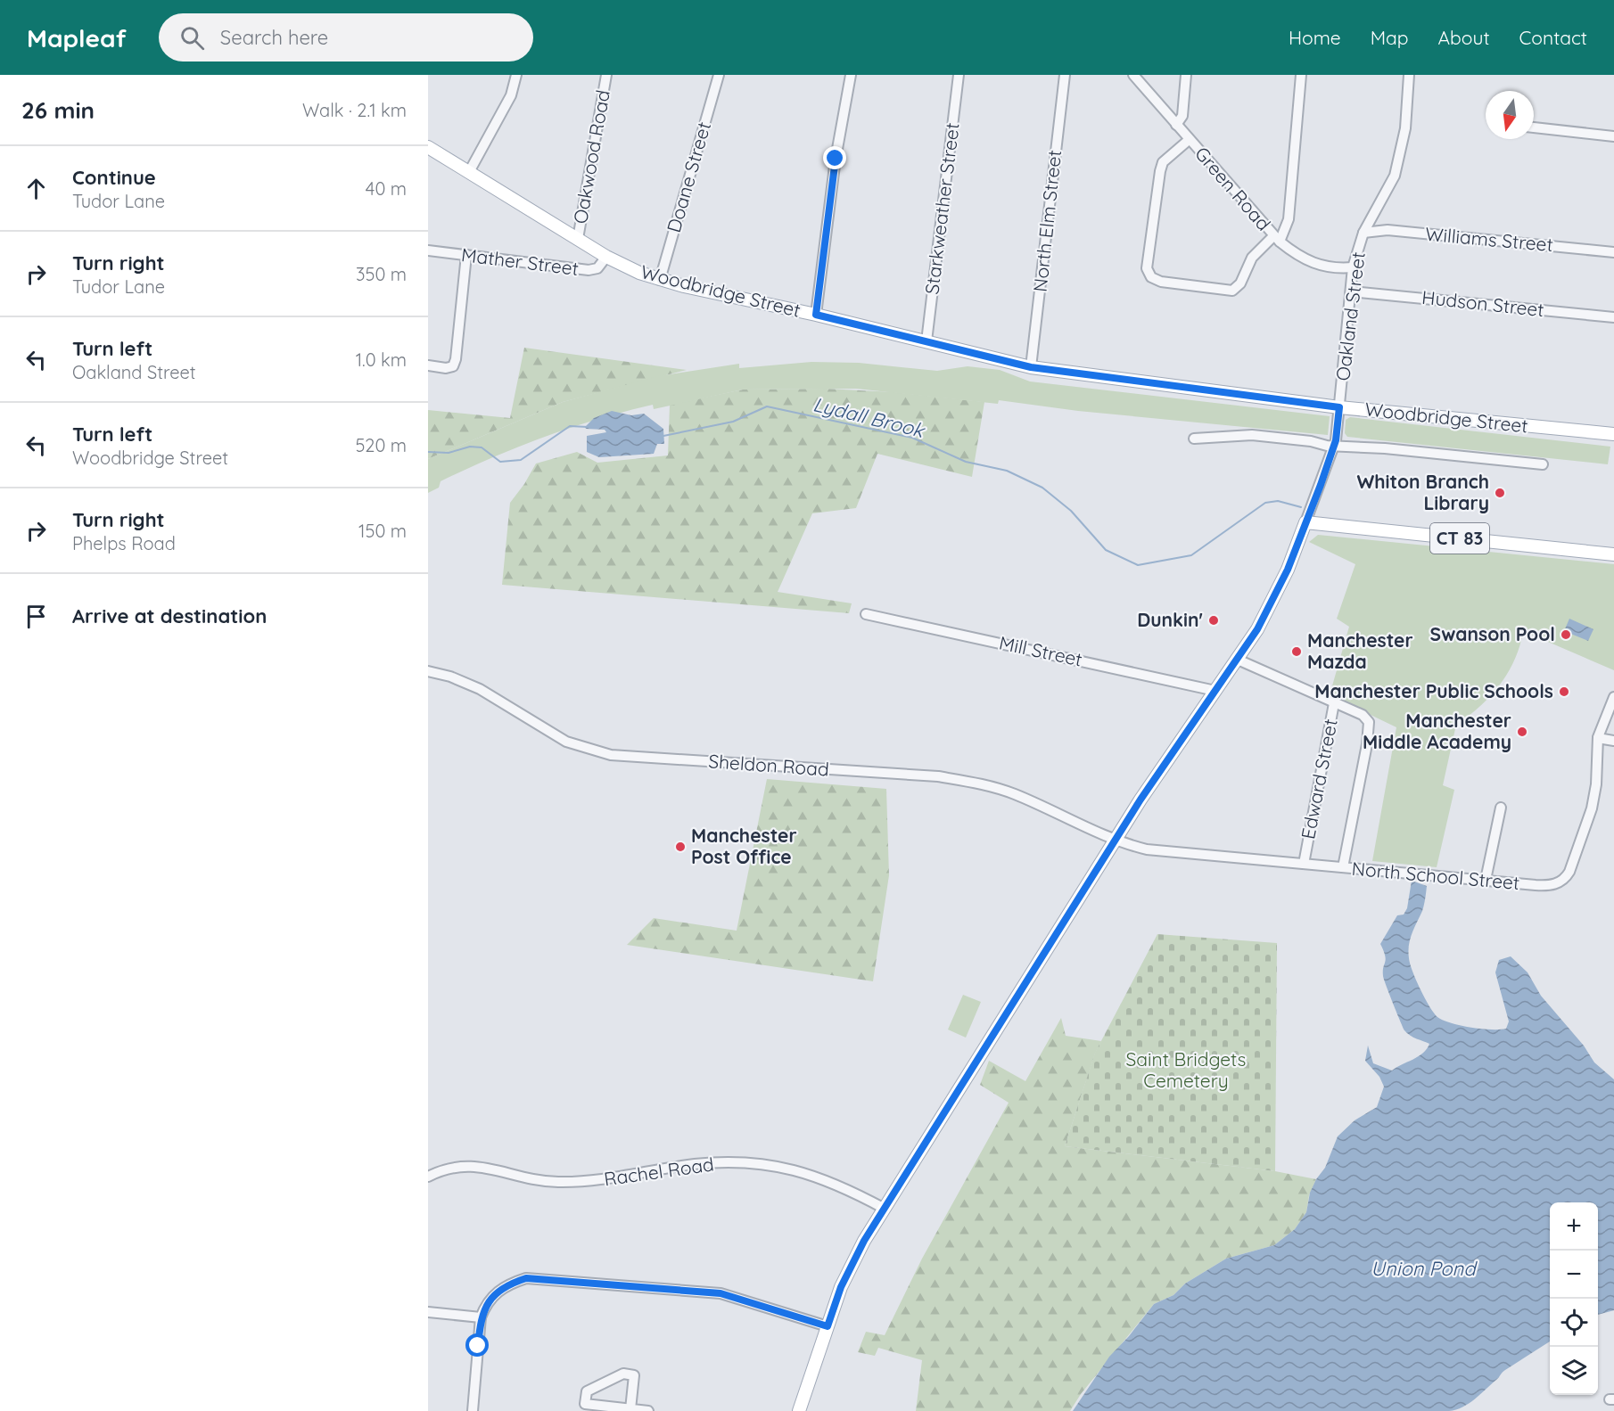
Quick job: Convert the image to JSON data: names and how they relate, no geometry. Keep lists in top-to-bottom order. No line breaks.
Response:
{"streets":{"main road":["Woodbridge Street","Oakland Street","CT 83"],"street":["Oakwood Road","Doane Street","Green Road","Starkweather Street","North Elm Street","Williams Street","Mather Street","Hudson Street","Mill Street","Sheldon Road","Edward Street","North School Street","Rachel Road"]},"crossings":[["Oakwood Road","Woodbridge Street"],["Doane Street","Woodbridge Street"],["Green Road","Oakland Street"],["Starkweather Street","Woodbridge Street"],["North Elm Street","Woodbridge Street"],["Williams Street","Oakland Street"],["Mather Street","Woodbridge Street"],["Woodbridge Street","Oakland Street"],["Hudson Street","Oakland Street"],["Oakland Street","CT 83"],["Oakland Street","Mill Street"],["Oakland Street","Sheldon Road"],["Oakland Street","Edward Street"],["Oakland Street","North School Street"],["Oakland Street","Rachel Road"],["Sheldon Road","North School Street"],["Edward Street","North School Street"]],"water":["Lydall Brook","Union Pond"],"parks":["Saint Bridgets Cemetery"],"places":["Whiton Branch Library","Dunkin'","Swanson Pool","Manchester Mazda","Manchester Public Schools","Manchester Middle Academy","Manchester Post Office"],"north":"bottom","page":{"header":"Mapleaf","search":"Search here","nav":["Home","Map","About","Contact"],"heading":["26 min","Walk · 2.1 km"],"list":[["Continue","Tudor Lane","40 m"],["Turn right","Tudor Lane","350 m"],["Turn left","Oakland Street","1.0 km"],["Turn left","Woodbridge Street","520 m"],["Turn right","Phelps Road","150 m"],"Arrive at destination"],"map_buttons":["+","−"]}}
